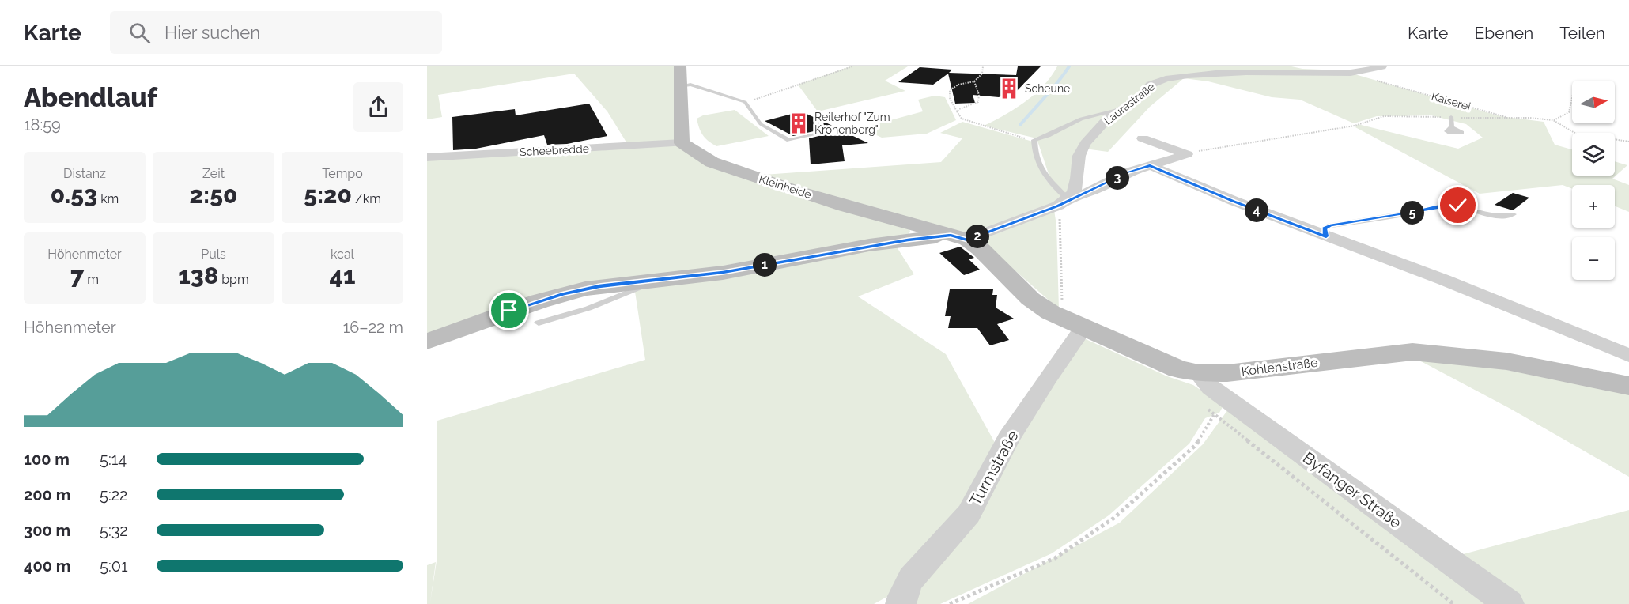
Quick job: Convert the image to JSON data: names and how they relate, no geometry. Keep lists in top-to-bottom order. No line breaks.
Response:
{"streets":{"street":["Laurastraße","Scheebredde","Kleinheide","Kohlenstraße","Turmstraße","Byfanger Straße"],"path":["Kaiserei"]},"crossings":[["Kaiserei","Laurastraße"],["Scheebredde","Kleinheide"],["Kleinheide","Kohlenstraße"],["Kohlenstraße","Turmstraße"],["Kohlenstraße","Byfanger Straße"]],"places":{"building":["Scheune","Reiterhof \"Zum Kronenberg\""]},"north":"right","page":{"header":"Karte","search":"Hier suchen","nav":["Karte","Ebenen","Teilen"],"heading":["Abendlauf","18:59"],"map_buttons":["+","−"],"stats":[["Distanz","0.53 km"],["Zeit","2:50"],["Tempo","5:20 /km"],["Höhenmeter","7 m"],["Puls","138 bpm"],["kcal","41"]],"pins":["3","4","5","2","1"],"chart":["Höhenmeter","16–22 m"],"list":[{"name":"100 m","note":"5:14"},{"name":"200 m","note":"5:22"},{"name":"300 m","note":"5:32"},{"name":"400 m","note":"5:01"}]}}
